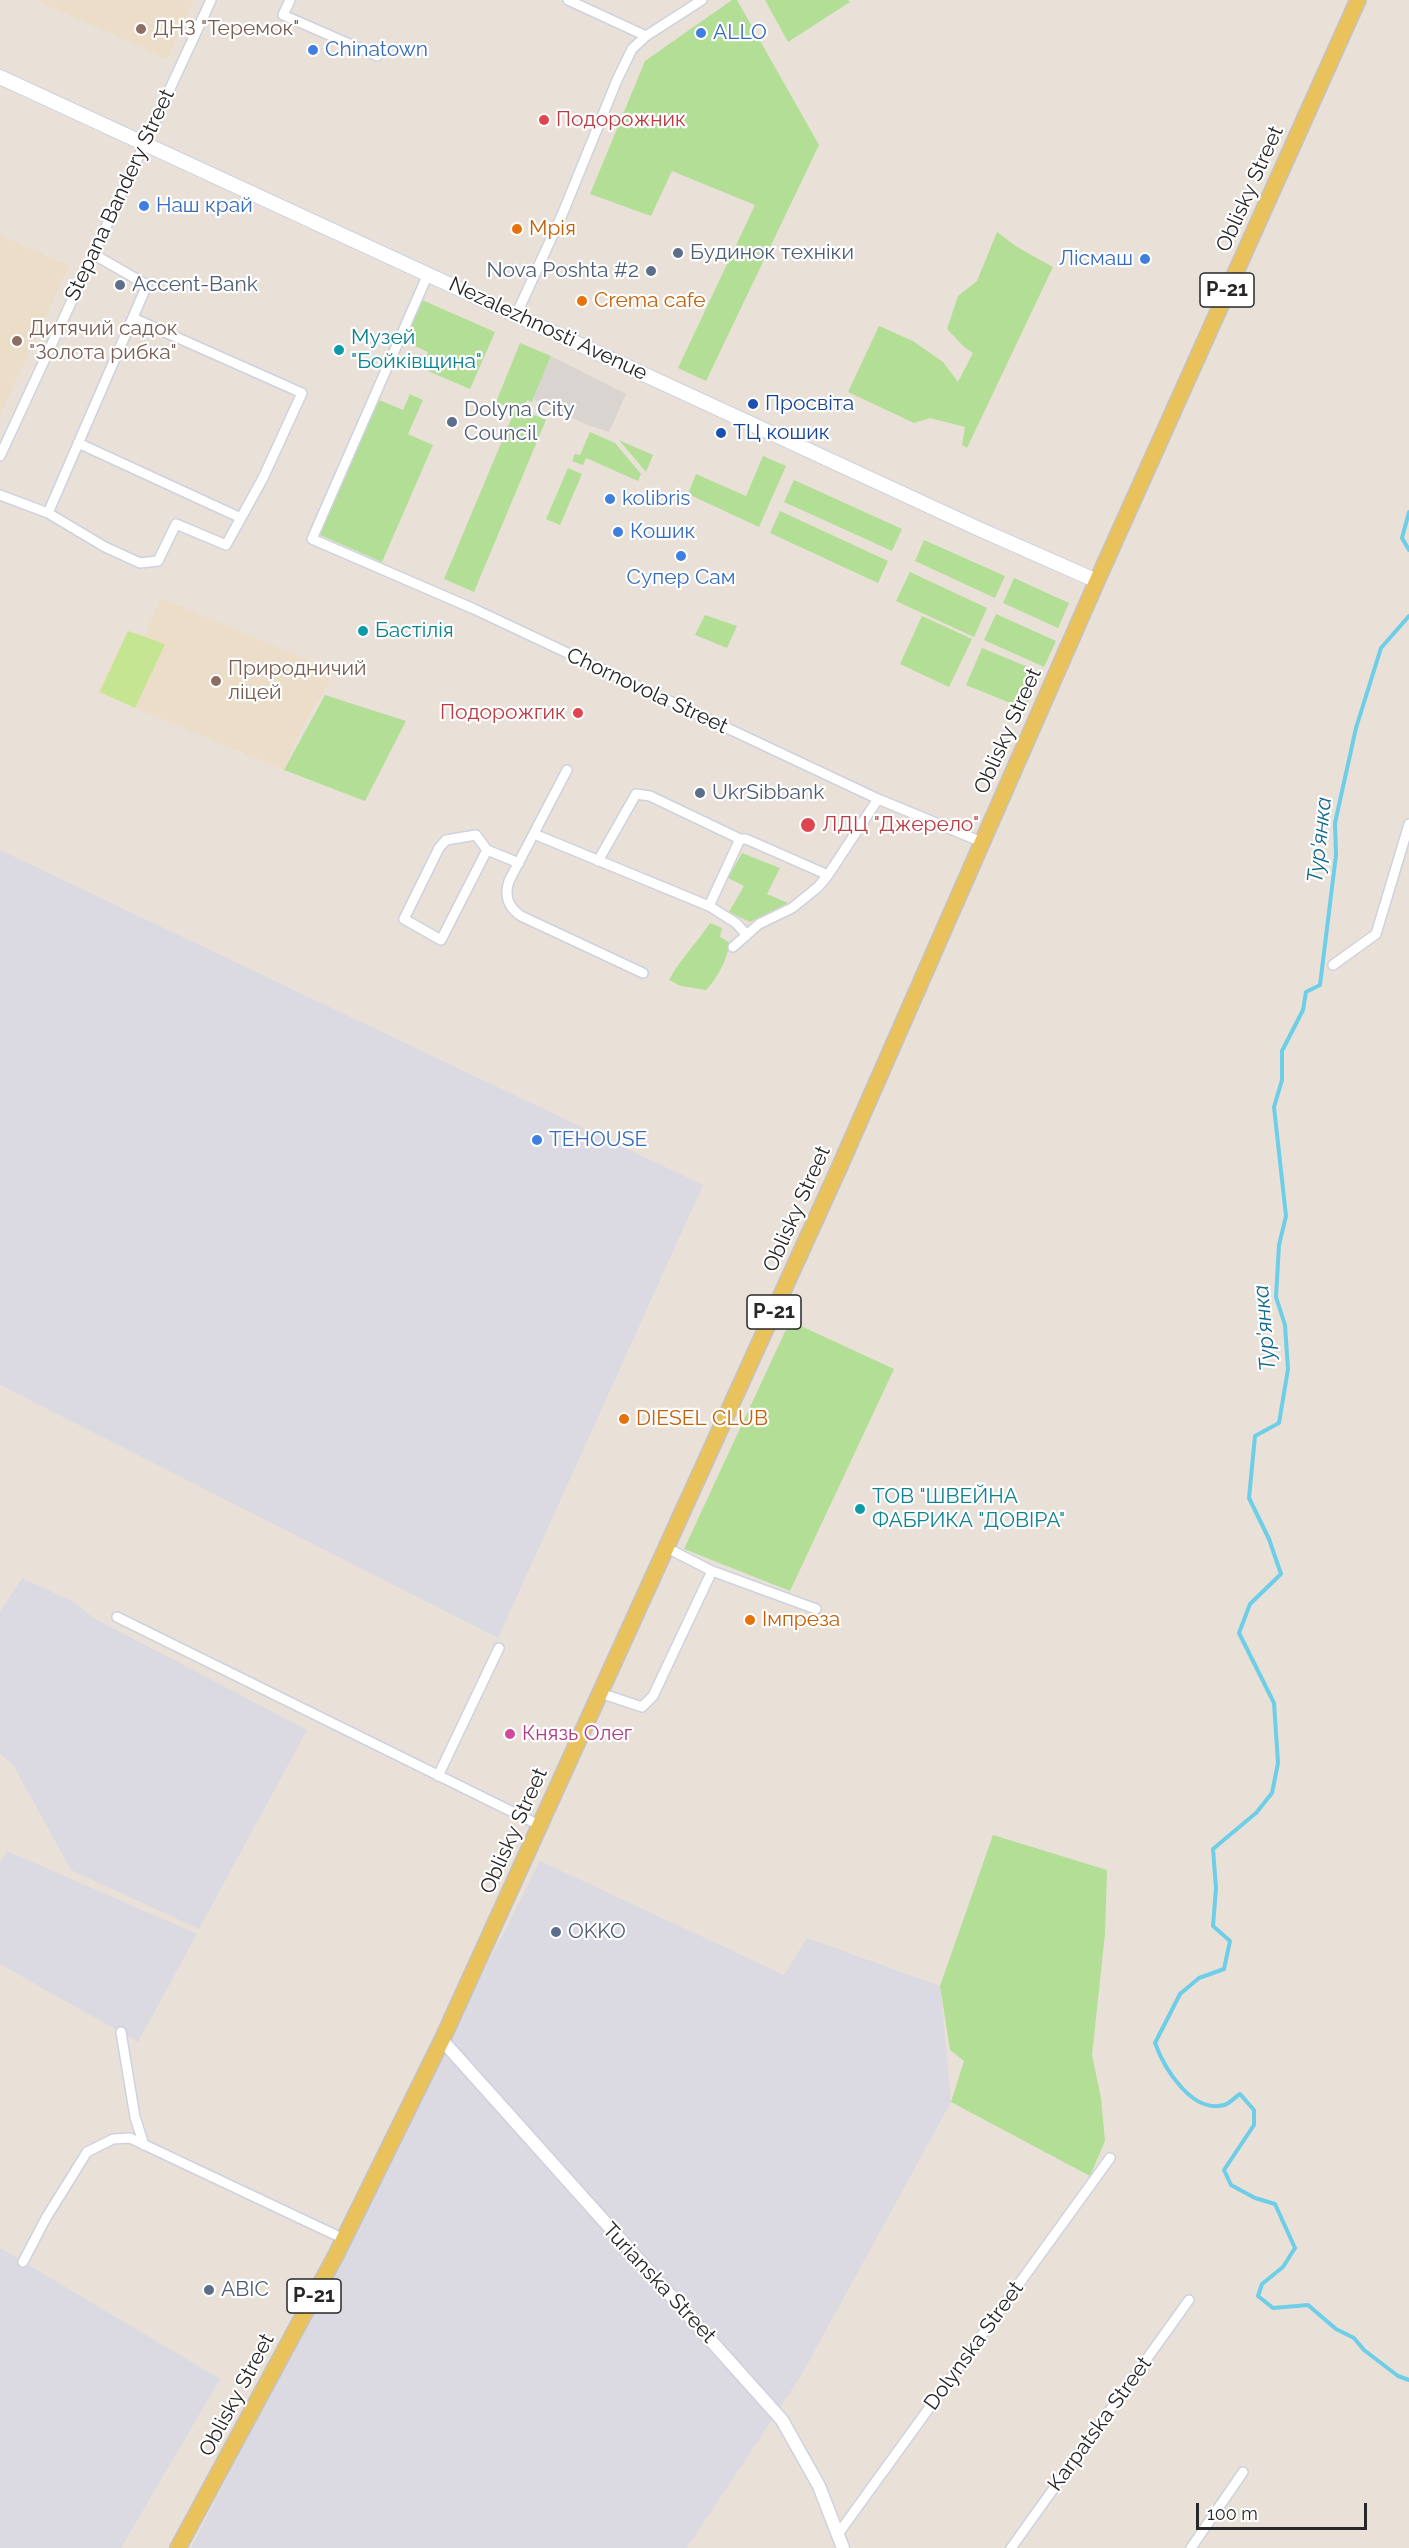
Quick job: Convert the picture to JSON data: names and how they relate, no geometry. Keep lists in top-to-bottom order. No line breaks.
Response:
{"streets":{"main road":["Oblisky Street","Р-21","Nezalezhnosti Avenue"],"street":["Stepana Bandery Street","Turianska Street","Dolynska Street","Karpatska Street"]},"crossings":[["Oblisky Street","Nezalezhnosti Avenue"],["Oblisky Street","Turianska Street"],["Stepana Bandery Street","Nezalezhnosti Avenue"],["Turianska Street","Dolynska Street"]],"water":["Тур'янка"],"places":["ДНЗ \"Теремок\"","ALLO","Chinatown","Подорожник","Наш край","Мрія","Будинок техніки","Лісмаш","Nova Poshta #2","Accent-Bank","Crema cafe","Дитячий садок \"Золота рибка\"","Музей \"Бойківщина\"","Просвіта","Dolyna City Council","ТЦ кошик","kolibris","Кошик","Супер Сам","Бастілія","Природничий ліцей","Подорожгик","UkrSibbank","ЛДЦ \"Джерело\"","TEHOUSE","DIESEL CLUB","ТОВ \"ШВЕЙНА ФАБРИКА \"ДОВІРА\"","Імпреза","Князь Олег","OKKO","АВІС"],"scale_bar":"100 m"}
